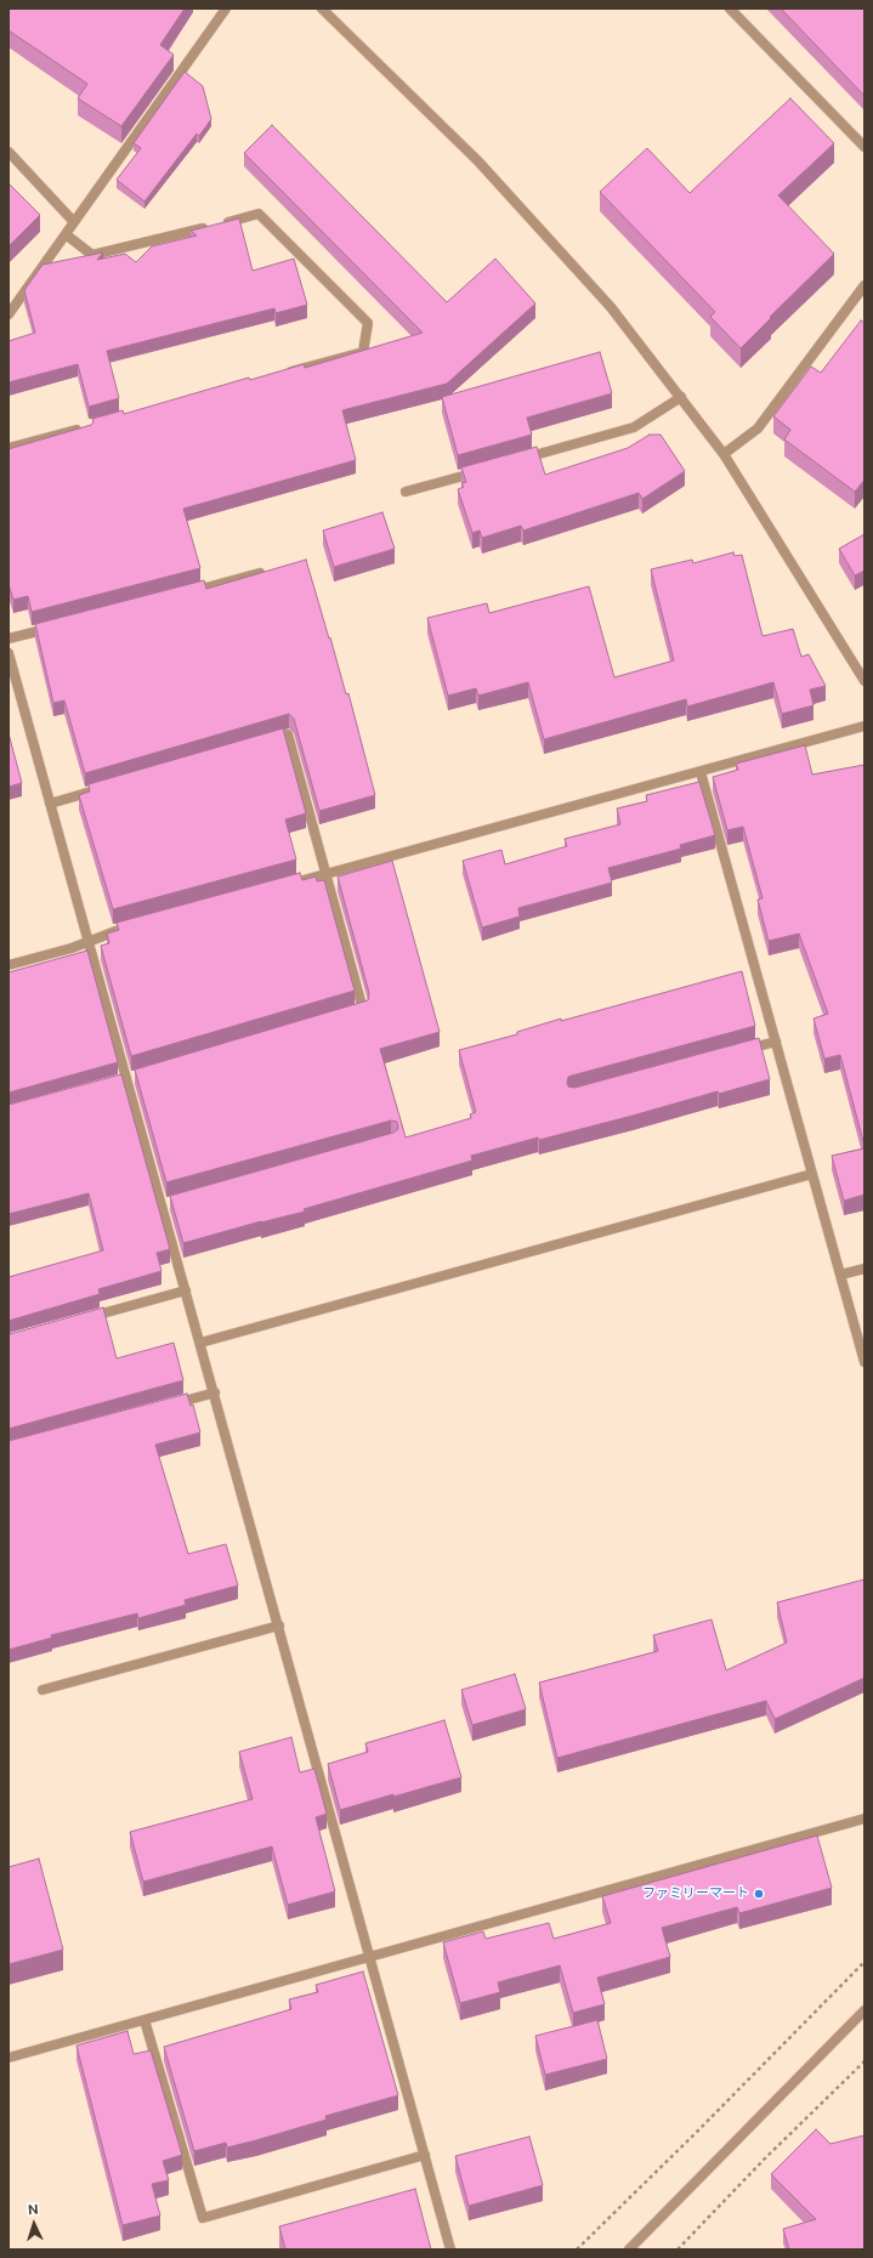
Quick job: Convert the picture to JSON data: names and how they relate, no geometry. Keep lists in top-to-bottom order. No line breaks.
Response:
{"places":["ファミリーマート"],"north":"top"}
